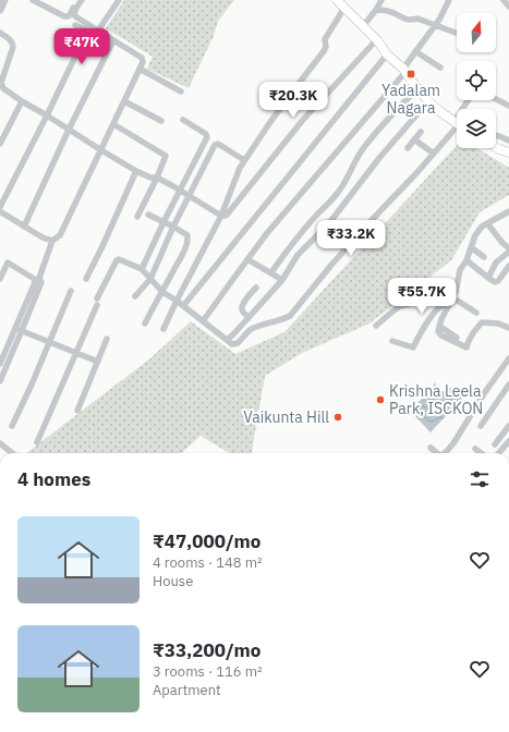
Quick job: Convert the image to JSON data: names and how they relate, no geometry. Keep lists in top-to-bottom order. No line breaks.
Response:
{"places":{"transit":["Yadalam Nagara"],"other":["Krishna Leela Park, ISCKON","Vaikunta Hill"]},"north":"top","page":{"price":["₹47K","₹20.3K","₹33.2K","₹55.7K"],"heading":"4 homes","list":[{"name":"₹47,000/mo","note":"4 rooms · 148 m² · House"},{"name":"₹33,200/mo","note":"3 rooms · 116 m² · Apartment"}]}}
